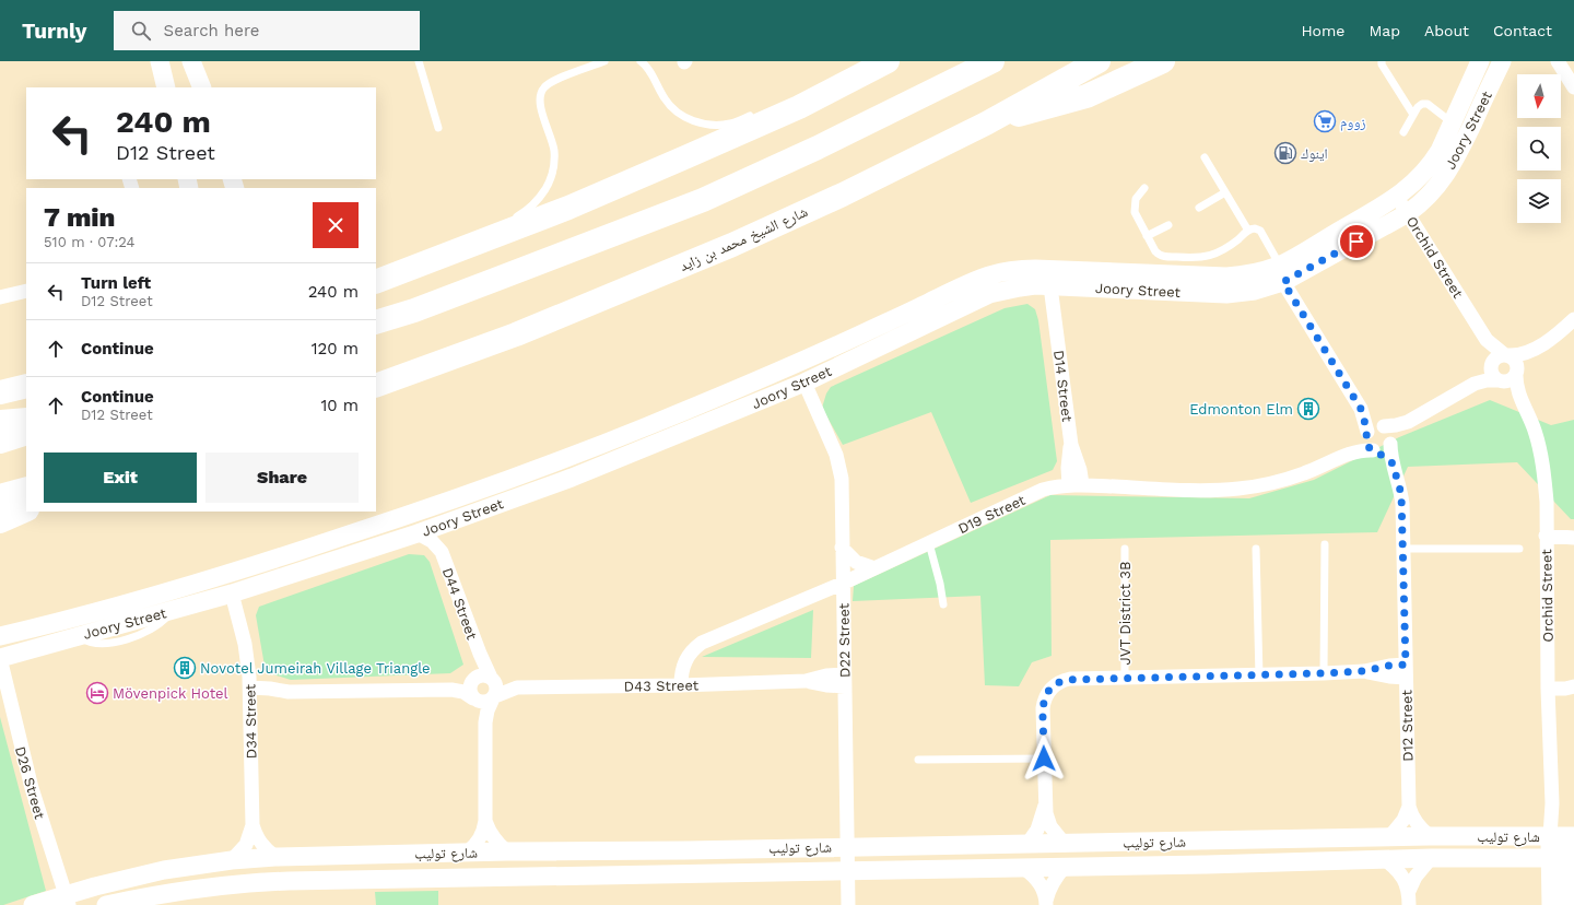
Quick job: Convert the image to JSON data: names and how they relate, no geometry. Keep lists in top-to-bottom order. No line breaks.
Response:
{"streets":{"highway":["شارع الشيخ محمد بن زايد"],"street":["Joory Street","Orchid Street","D14 Street","D19 Street","D44 Street","D22 Street","D43 Street","D34 Street","D12 Street","D26 Street","شارع توليب"],"lane":["JVT District 3B"]},"crossings":[["Joory Street","Orchid Street"],["Joory Street","D14 Street"],["Joory Street","D44 Street"],["Joory Street","D22 Street"],["Joory Street","D34 Street"],["Joory Street","D26 Street"],["Orchid Street","شارع توليب"],["D14 Street","D19 Street"],["D19 Street","D22 Street"],["D19 Street","D43 Street"],["D19 Street","D12 Street"],["D44 Street","D43 Street"],["D22 Street","D43 Street"],["D22 Street","شارع توليب"],["D34 Street","شارع توليب"],["D12 Street","شارع توليب"],["D26 Street","شارع توليب"]],"places":{"supermarket":["زووم"],"fuel station":["اينوك"],"building":["Edmonton Elm","Novotel Jumeirah Village Triangle"],"hotel":["Mövenpick Hotel"]},"north":"bottom","page":{"header":"Turnly","search":"Search here","nav":["Home","Map","About","Contact"],"turn":["240 m","D12 Street"],"heading":["7 min","510 m · 07:24"],"list":[{"name":"Turn left","note":"D12 Street","value":"240 m"},{"name":"Continue","value":"120 m"},{"name":"Continue","note":"D12 Street","value":"10 m"}],"buttons":["Exit","Share"]}}
